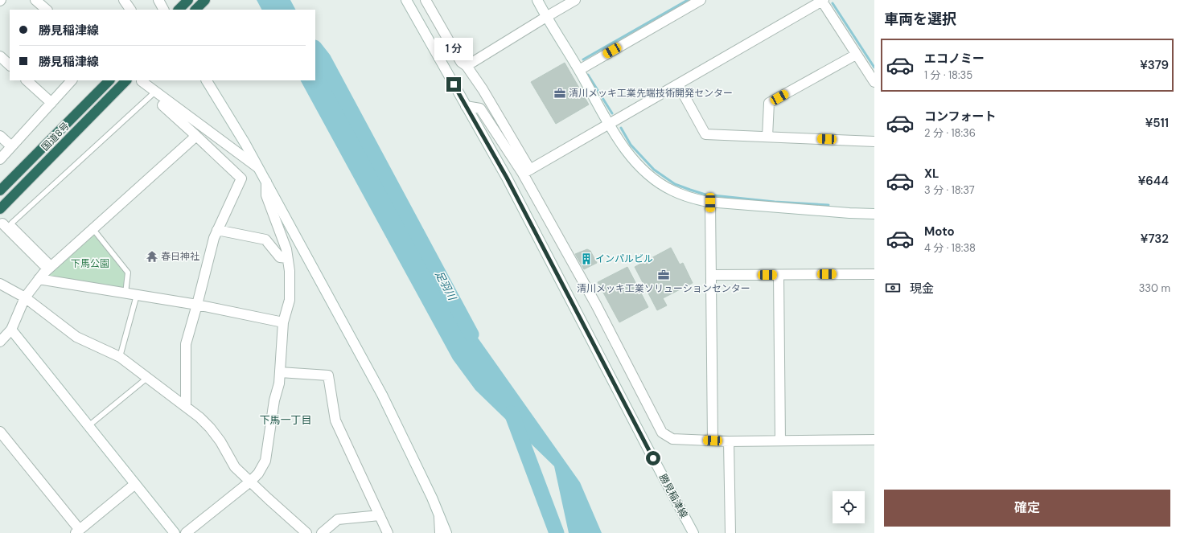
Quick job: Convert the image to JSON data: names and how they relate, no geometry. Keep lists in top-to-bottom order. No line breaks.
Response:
{"streets":{"highway":["国道8号"],"street":["勝見稲津線"]},"districts":["下馬一丁目"],"water":["足羽川"],"parks":["下馬公園"],"places":{"office":["清川メッキ工業先端技術開発センター","清川メッキ工業ソリューションセンター"],"temple":["春日神社"],"building":["インパルビル"]},"page":{"heading":"車両を選択","banner":["勝見稲津線","勝見稲津線"],"bubble":"1 分","list":[{"name":"エコノミー","note":"1 分 · 18:35","value":"¥379"},{"name":"コンフォート","note":"2 分 · 18:36","value":"¥511"},{"name":"XL","note":"3 分 · 18:37","value":"¥644"},{"name":"Moto","note":"4 分 · 18:38","value":"¥732"}],"pay":["現金","330 m"],"buttons":"確定"}}
